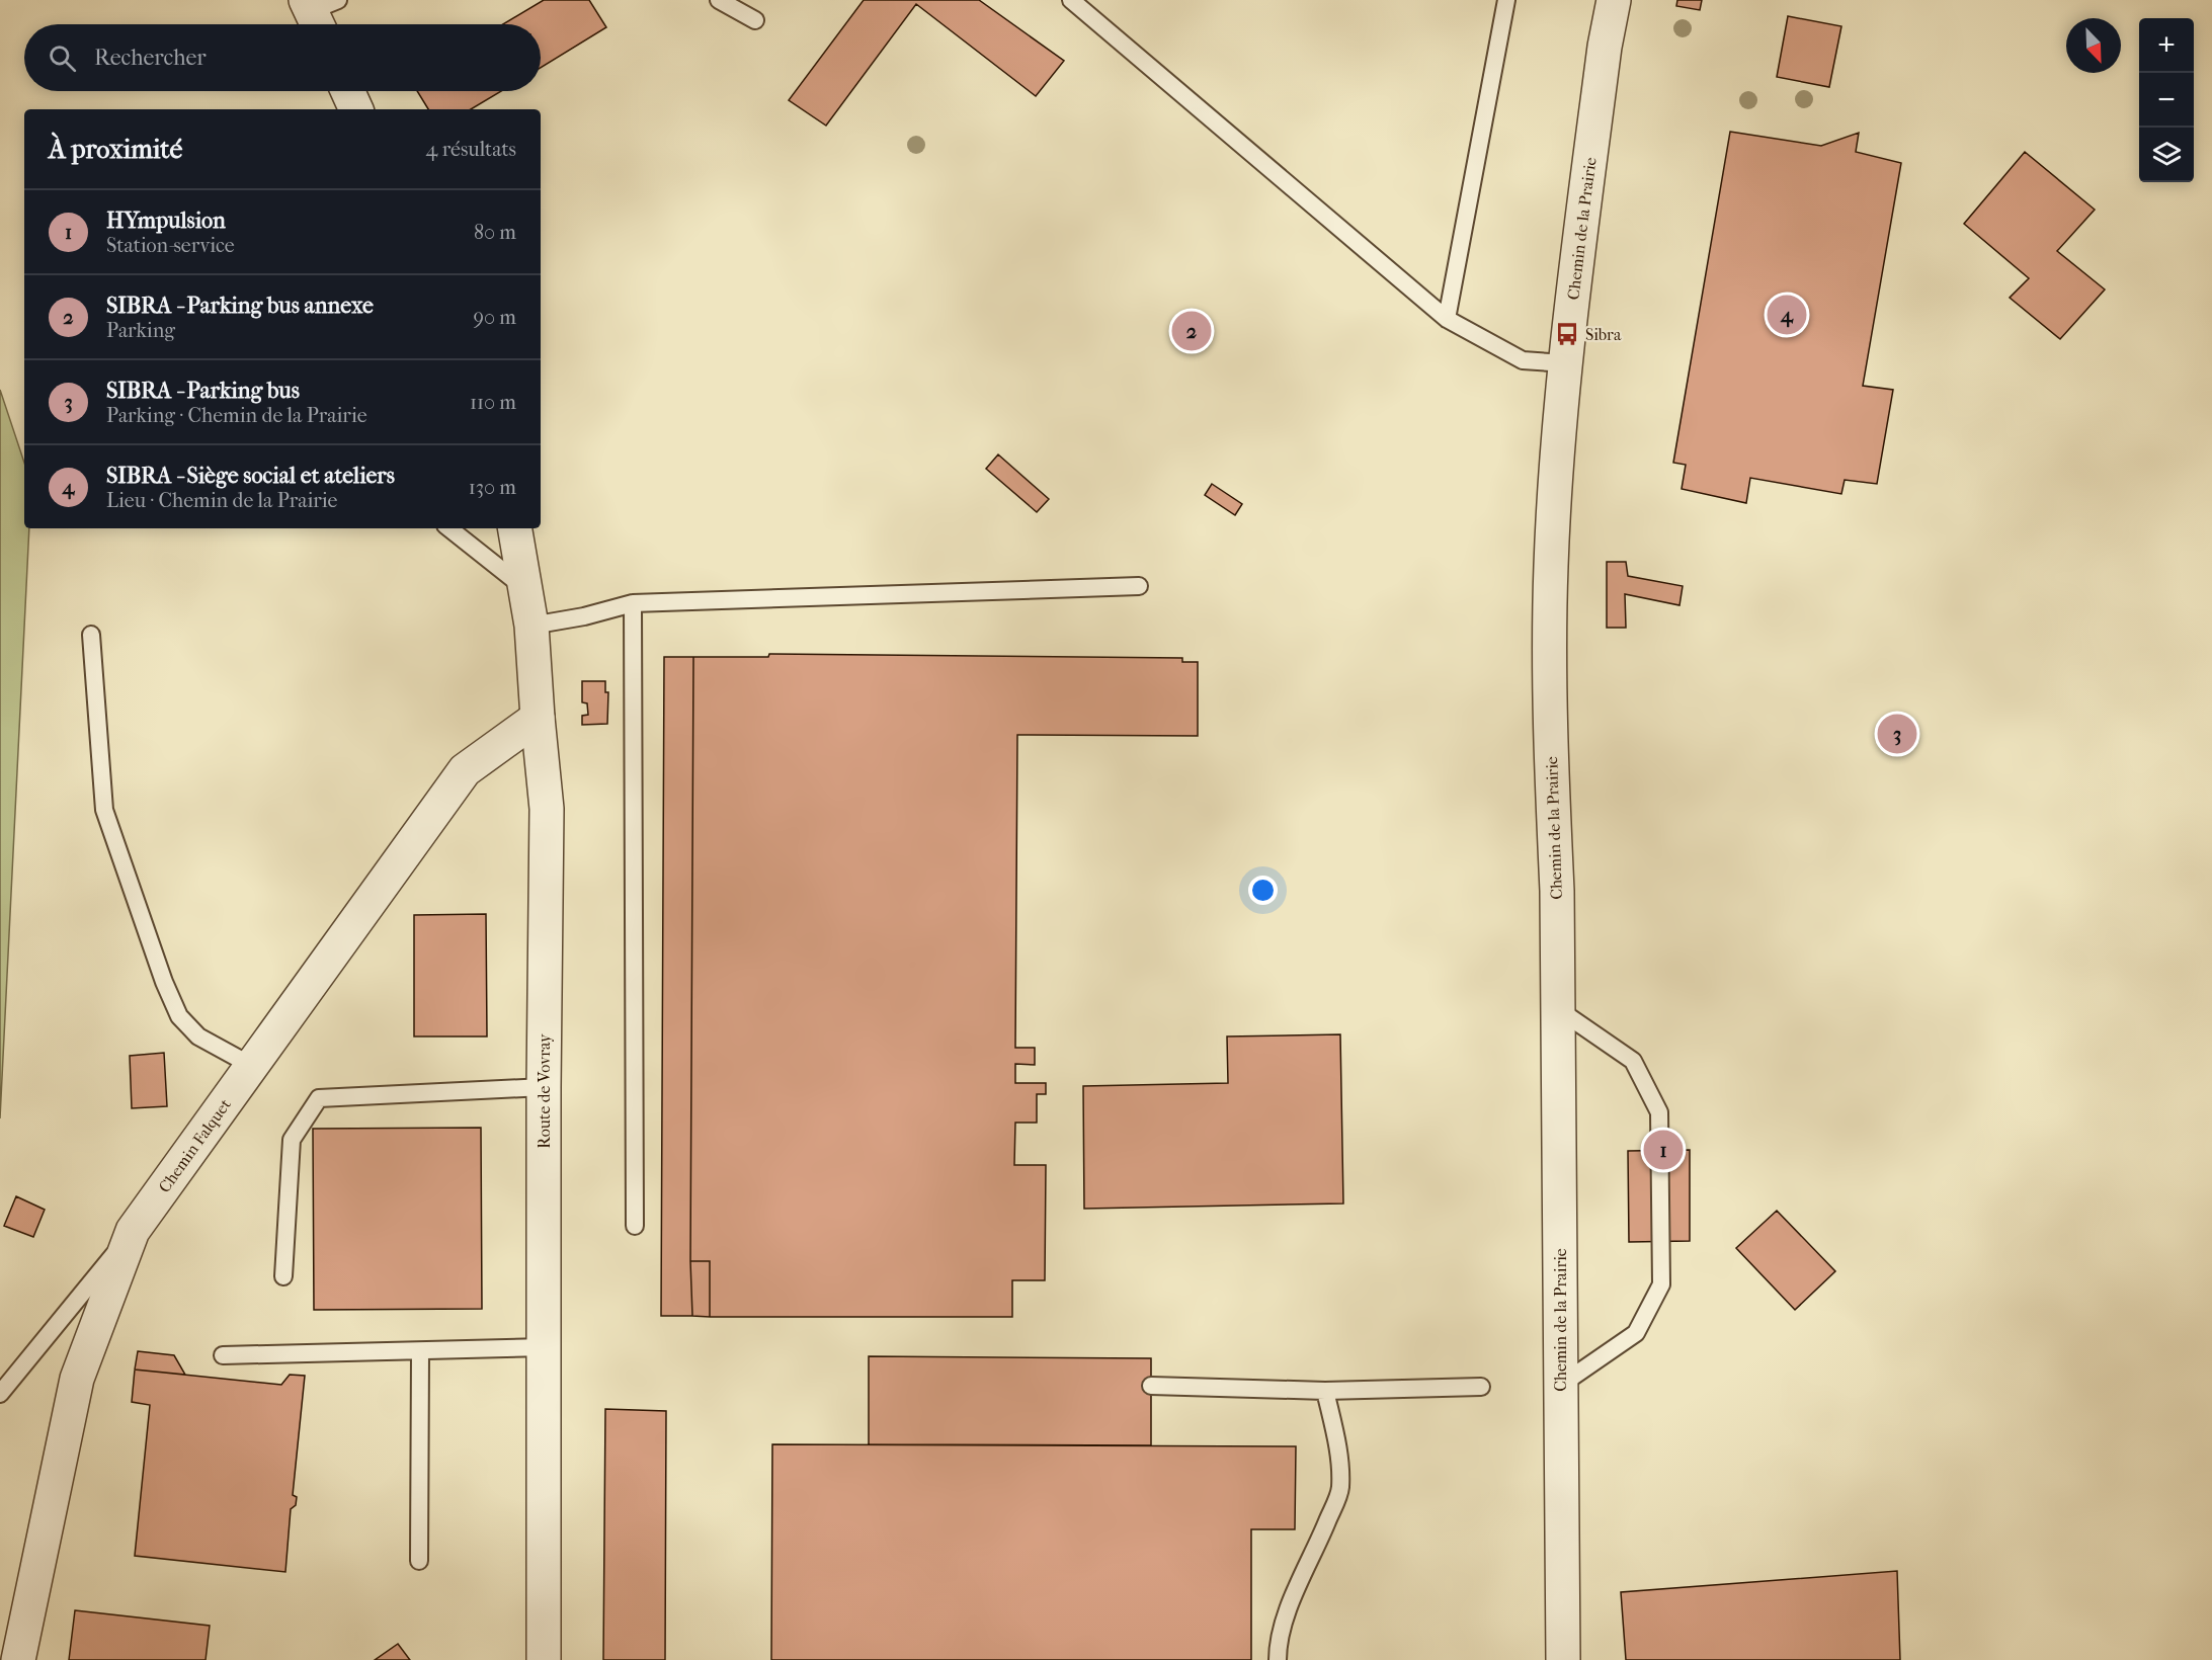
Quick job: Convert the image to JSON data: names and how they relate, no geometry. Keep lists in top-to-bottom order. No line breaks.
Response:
{"streets":{"street":["Chemin de la Prairie","Route de Vovray","Chemin Falquet"]},"crossings":[["Route de Vovray","Chemin Falquet"]],"places":{"bus stop":["Sibra"]},"north":"bottom right","page":{"map_buttons":["+","−"],"search":"Rechercher","heading":["À proximité","4 résultats"],"list":[{"mark":"1","name":"HYmpulsion","note":"Station-service","value":"80 m"},{"mark":"2","name":"SIBRA - Parking bus annexe","note":"Parking","value":"90 m"},{"mark":"3","name":"SIBRA - Parking bus","note":"Parking · Chemin de la Prairie","value":"110 m"},{"mark":"4","name":"SIBRA - Siège social et ateliers","note":"Lieu · Chemin de la Prairie","value":"130 m"}],"pins":["4","2","3","1"]}}
